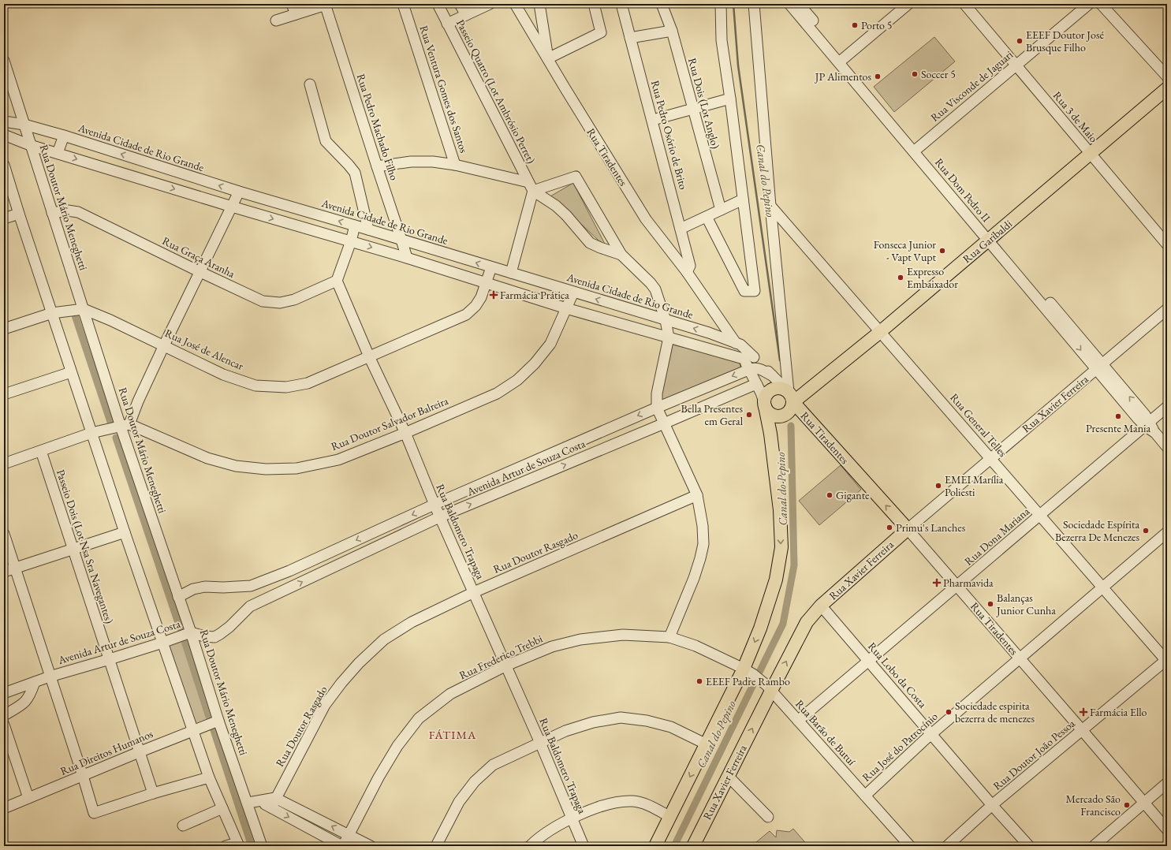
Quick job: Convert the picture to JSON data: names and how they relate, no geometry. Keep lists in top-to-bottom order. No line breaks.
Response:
{"streets":{"main road":["Rua Tiradentes","Rua Garibaldi","Rua Xavier Ferreira"],"street":["Rua Visconde de Jaguari","Rua Ventura Gomes dos Santos","Passeio Quatro (Lot Ambrósio Perret)","Rua Dois (Lot Anglo)","Rua 3 de Maio","Rua Pedro Machado Filho","Rua Pedro Osório de Brito","Avenida Cidade de Rio Grande","Rua Dom Pedro II","Rua Doutor Mário Meneghetti","Rua Graça Aranha","Rua José de Alencar","Rua Doutor Salvador Balreira","Rua General Telles","Avenida Artur de Souza Costa","Rua Baldomero Trapaga","Rua Dona Mariana","Passeio Dois (Lot Nsa Sra Navegantes)","Rua Doutor Rasgado","Rua Frederico Trebbi","Rua Lobo da Costa","Rua Barão de Butuí","Rua José do Patrocínio","Rua Direitos Humanos","Rua Doutor João Pessoa"]},"crossings":[["Rua Visconde de Jaguari","Rua 3 de Maio"],["Rua Visconde de Jaguari","Rua Dom Pedro II"],["Rua 3 de Maio","Rua Garibaldi"],["Rua Pedro Machado Filho","Avenida Cidade de Rio Grande"],["Rua Pedro Osório de Brito","Rua Tiradentes"],["Avenida Cidade de Rio Grande","Rua Tiradentes"],["Avenida Cidade de Rio Grande","Rua Doutor Mário Meneghetti"],["Avenida Cidade de Rio Grande","Rua José de Alencar"],["Avenida Cidade de Rio Grande","Rua Doutor Salvador Balreira"],["Rua Tiradentes","Rua Garibaldi"],["Rua Tiradentes","Rua Xavier Ferreira"],["Rua Tiradentes","Avenida Artur de Souza Costa"],["Rua Tiradentes","Rua Dona Mariana"],["Rua Tiradentes","Rua José do Patrocínio"],["Rua Tiradentes","Rua Doutor João Pessoa"],["Rua Dom Pedro II","Rua Garibaldi"],["Rua Dom Pedro II","Rua Xavier Ferreira"],["Rua Dom Pedro II","Rua Dona Mariana"],["Rua Doutor Mário Meneghetti","Rua Graça Aranha"],["Rua Doutor Mário Meneghetti","Rua José de Alencar"],["Rua Doutor Mário Meneghetti","Rua Doutor Salvador Balreira"],["Rua Doutor Mário Meneghetti","Avenida Artur de Souza Costa"],["Rua Doutor Mário Meneghetti","Rua Direitos Humanos"],["Rua Garibaldi","Rua General Telles"],["Rua Graça Aranha","Rua Baldomero Trapaga"],["Rua José de Alencar","Rua Baldomero Trapaga"],["Rua Xavier Ferreira","Rua General Telles"],["Rua Xavier Ferreira","Rua Lobo da Costa"],["Rua Xavier Ferreira","Rua Barão de Butuí"],["Rua Doutor Salvador Balreira","Rua Baldomero Trapaga"],["Rua General Telles","Rua Dona Mariana"],["Rua General Telles","Rua José do Patrocínio"],["Rua General Telles","Rua Doutor João Pessoa"],["Avenida Artur de Souza Costa","Rua Baldomero Trapaga"],["Avenida Artur de Souza Costa","Passeio Dois (Lot Nsa Sra Navegantes)"],["Rua Baldomero Trapaga","Rua Doutor Rasgado"],["Rua Baldomero Trapaga","Rua Frederico Trebbi"],["Rua Dona Mariana","Rua Lobo da Costa"],["Rua Dona Mariana","Rua Barão de Butuí"],["Passeio Dois (Lot Nsa Sra Navegantes)","Rua Direitos Humanos"],["Rua Frederico Trebbi","Rua Barão de Butuí"],["Rua Lobo da Costa","Rua José do Patrocínio"],["Rua Lobo da Costa","Rua Doutor João Pessoa"],["Rua Barão de Butuí","Rua José do Patrocínio"]],"districts":["FÁTIMA"],"water":["Canal do Pepino"],"places":{"other":["Porto 5","EEEF Doutor José Brusque Filho","Soccer 5","JP Alimentos","Fonseca Junior - Vapt Vupt","Expresso Embaixador","Bella Presentes em Geral","Presente Mania","EMEI Marília Poliesti","Gigante","Primu's Lanches","Sociedade Espírita Bezerra De Menezes","Balanças Junior Cunha","EEEF Padre Rambo","Sociedade espirita bezerra de menezes","Mercado São Francisco"],"health":["Farmácia Prática","Pharmavida","Farmácia Ello"]}}
